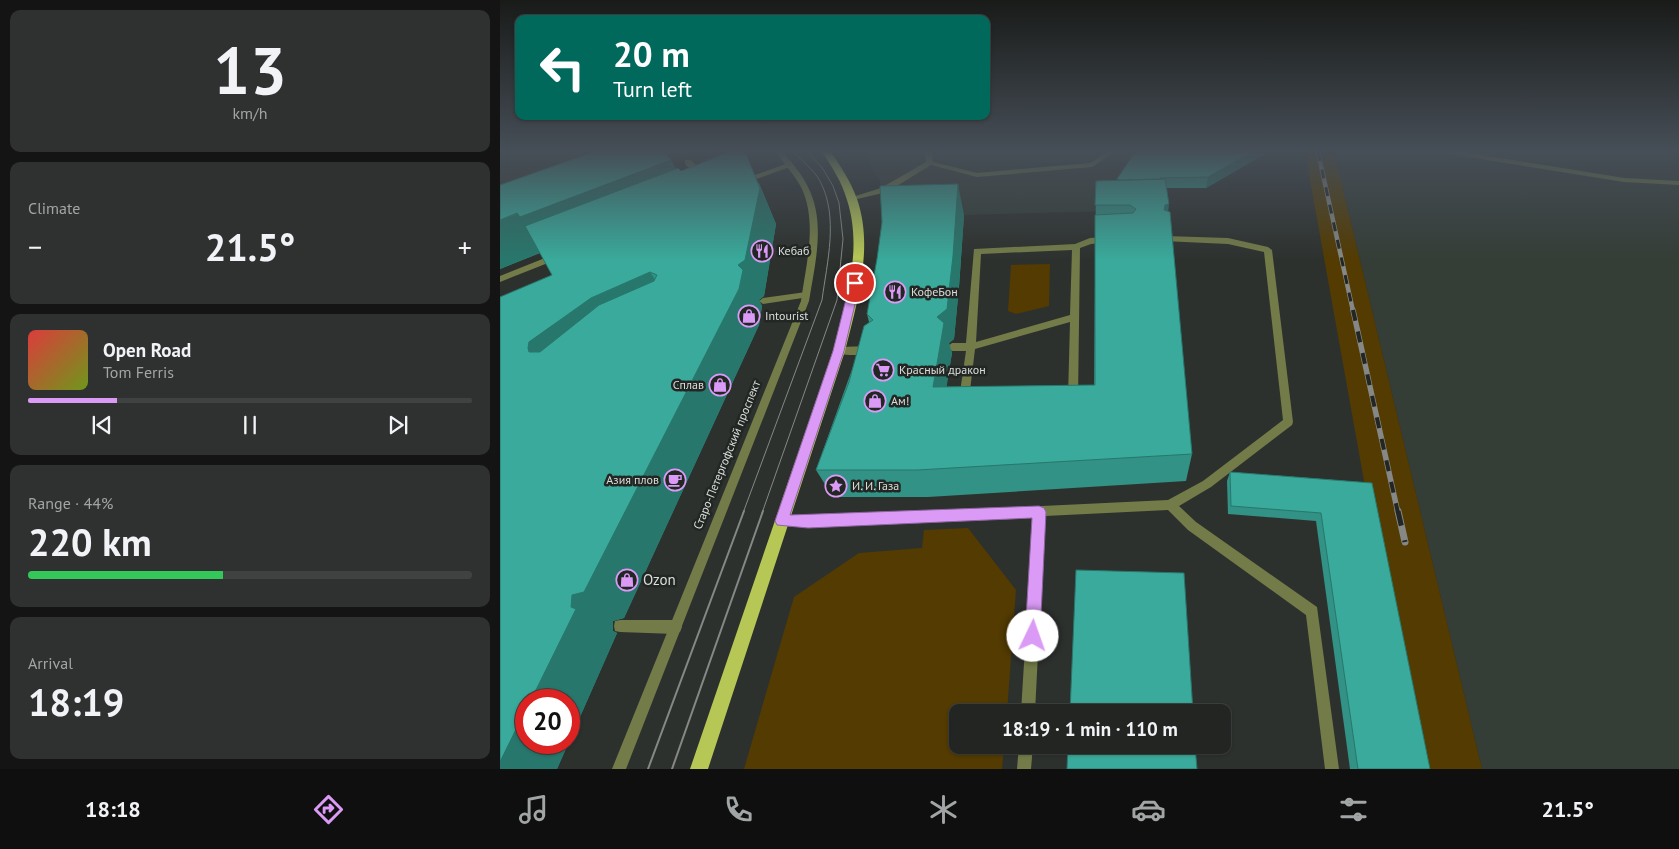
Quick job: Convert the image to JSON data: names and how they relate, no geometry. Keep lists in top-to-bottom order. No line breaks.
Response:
{"streets":{"street":["Старо-Петергофский проспект"]},"places":{"restaurant":["Кебаб","КофеБон"],"shop":["Intourist","Сплав","Ам!","Ozon"],"supermarket":["Красный дракон"],"cafe":["Азия плов"],"place":["И. И. Газа"]},"page":{"tile":[["13","km/h"],"Climate",["Range · 44%","220 km"],["Arrival","18:19"]],"turn":["20 m","Turn left"],"heat":["−","21.5°","+"],"song":["Open Road","Tom Ferris"],"limit":"20","trip":"18:19 · 1 min · 110 m","tabs":["18:18","21.5°"]}}
